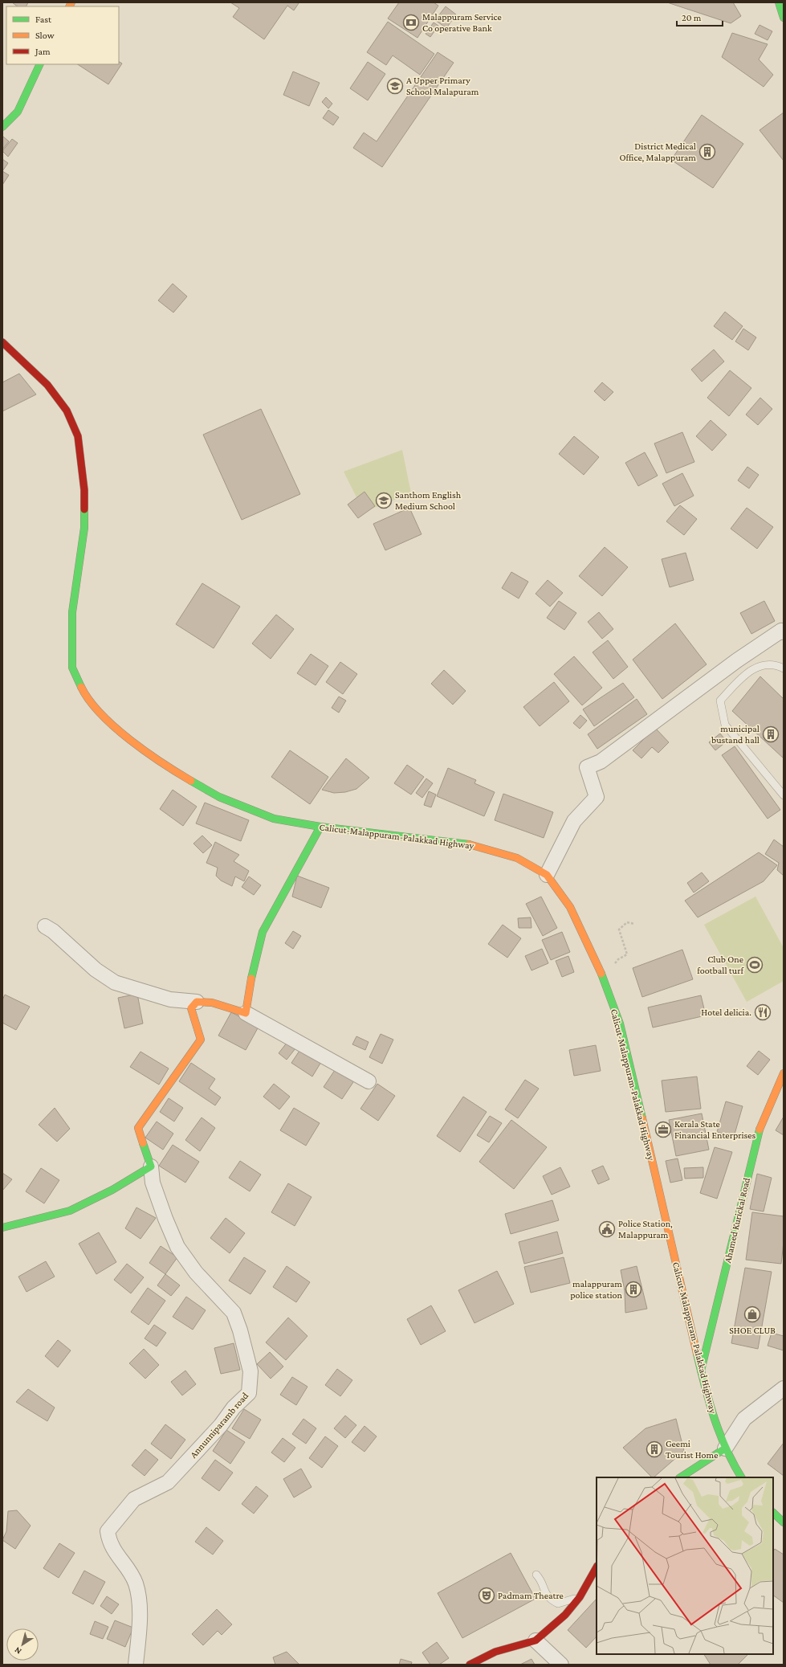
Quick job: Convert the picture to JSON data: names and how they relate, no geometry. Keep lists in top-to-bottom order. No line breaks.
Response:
{"streets":{"main road":["Calicut-Malappuram-Palakkad Highway","Ahamed Kurickal Road"],"street":["Annunniparamb road"]},"crossings":[["Calicut-Malappuram-Palakkad Highway","Ahamed Kurickal Road"]],"places":{"bank":["Malappuram Service Co operative Bank"],"school or university":["A Upper Primary School Malapuram","Santhom English Medium School"],"building":["District Medical Office, Malappuram","municipal bustand hall","malappuram police station","Geemi Tourist Home"],"sports":["Club One football turf"],"restaurant":["Hotel delicia."],"office":["Kerala State Financial Enterprises"],"public building":["Police Station, Malappuram"],"shop":["SHOE CLUB"],"theatre":["Padmam Theatre"]},"legend":["Fast","Slow","Jam"],"scale_bar":"20 m","north":"bottom left"}
